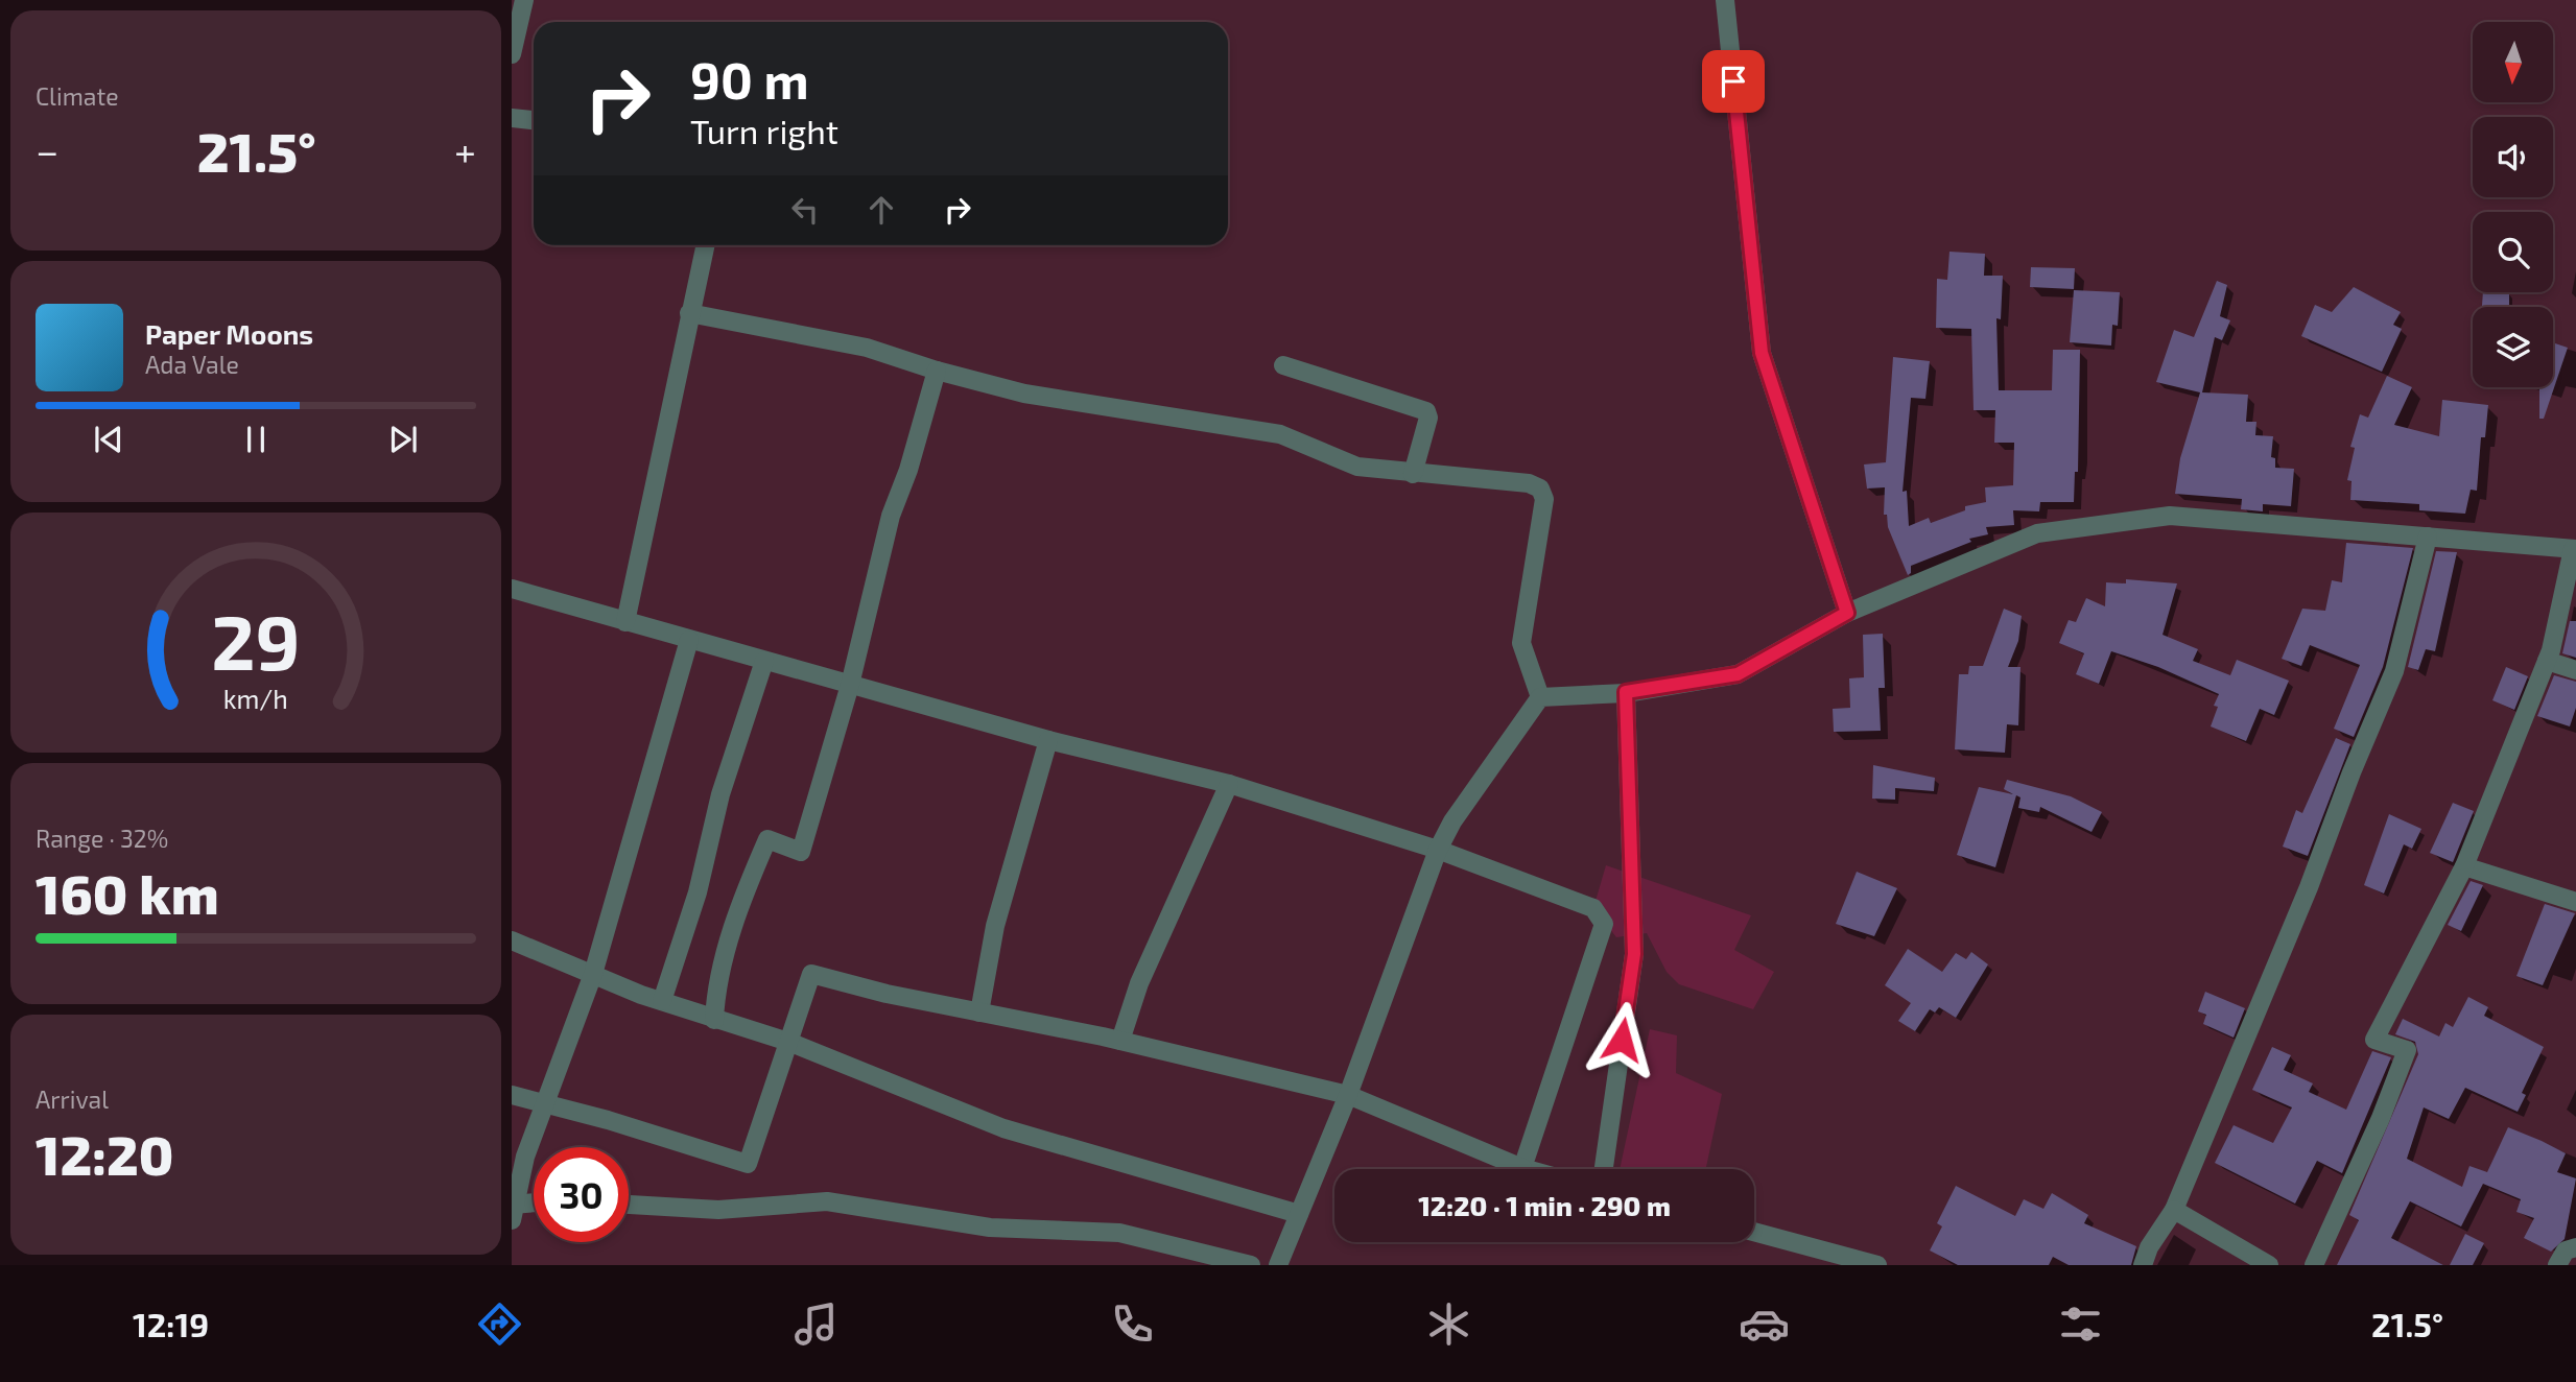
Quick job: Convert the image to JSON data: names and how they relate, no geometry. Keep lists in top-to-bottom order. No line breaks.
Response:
{"north":"bottom","page":{"tile":["Climate",["Range · 32%","160 km"],["Arrival","12:20"]],"turn":["90 m","Turn right"],"heat":["−","21.5°","+"],"song":["Paper Moons","Ada Vale"],"limit":"30","trip":"12:20 · 1 min · 290 m","tabs":["12:19","21.5°"],"gauge":["29","km/h"]}}
